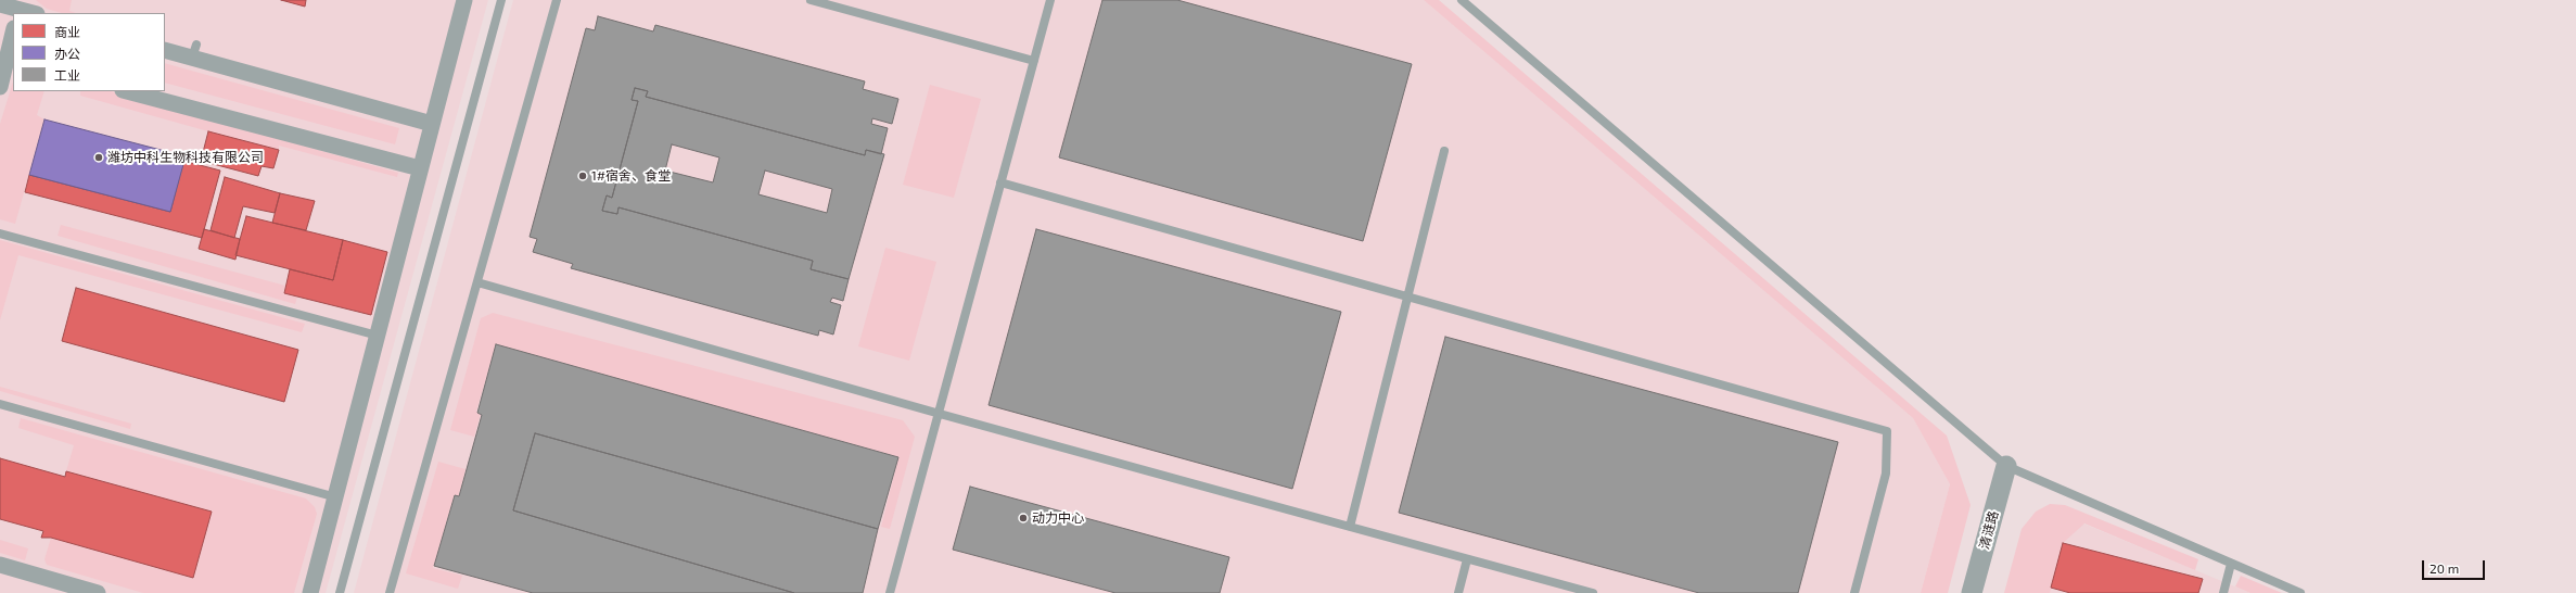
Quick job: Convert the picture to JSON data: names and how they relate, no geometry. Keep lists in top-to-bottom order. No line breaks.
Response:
{"streets":{"street":["清涟路"]},"places":["潍坊中科生物科技有限公司","1#宿舍、食堂","动力中心"],"legend":["商业","办公","工业"],"scale_bar":"20 m"}
